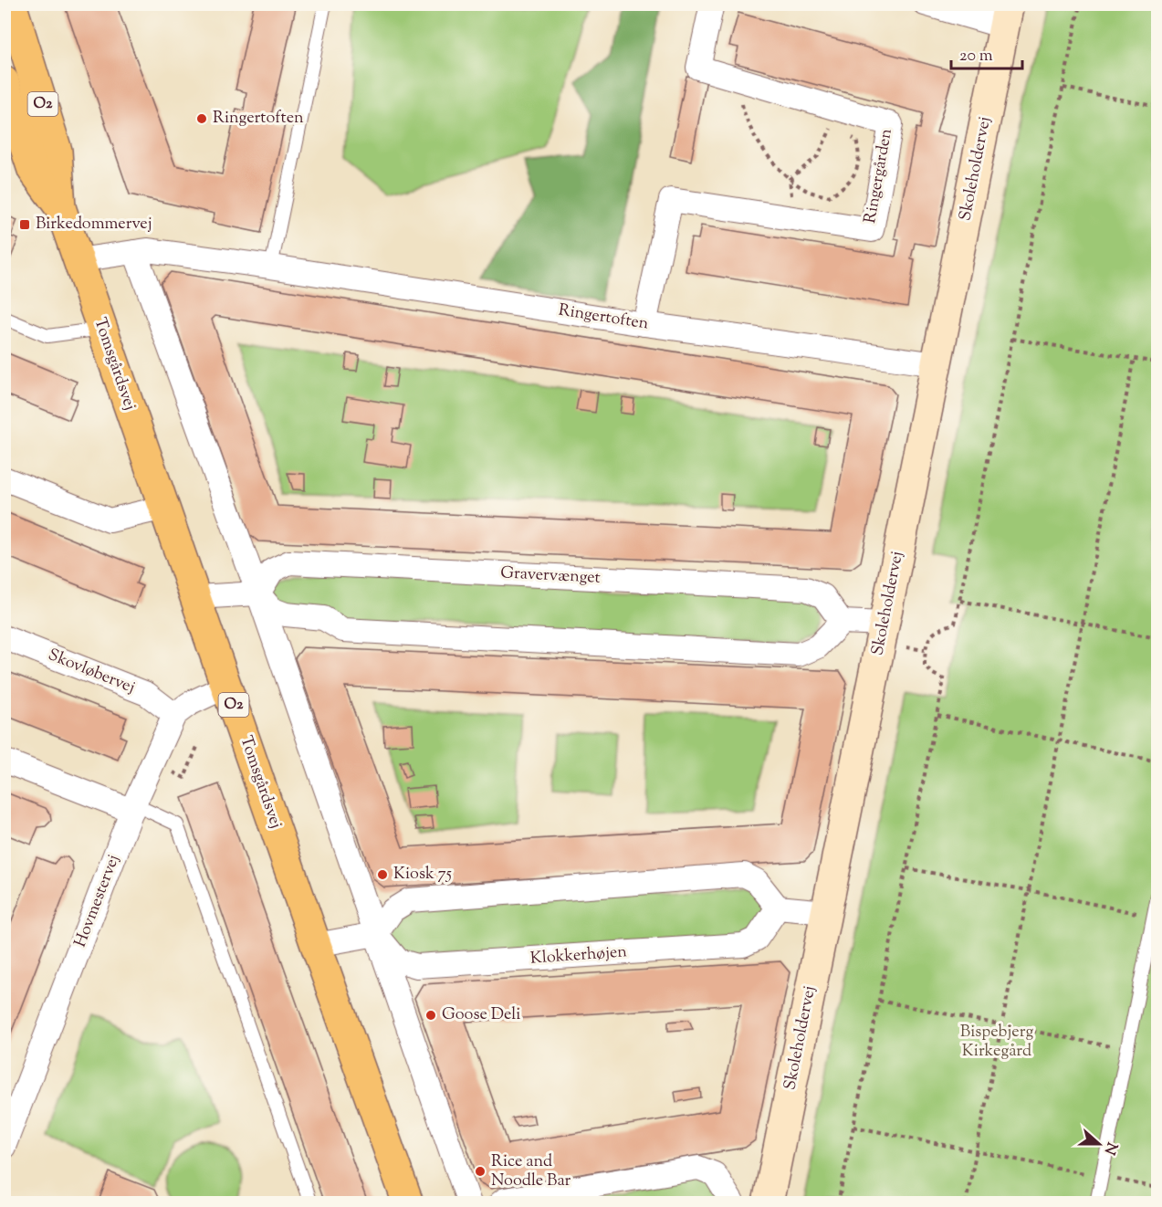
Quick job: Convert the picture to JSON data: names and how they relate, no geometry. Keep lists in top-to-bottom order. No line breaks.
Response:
{"streets":{"main road":["O2","Tomsgårdsvej"],"street":["Skoleholdervej","Ringergården","Ringertoften","Gravervænget","Skovløbervej","Hovmestervej","Klokkerhøjen"]},"crossings":[["Skoleholdervej","Ringertoften"],["Ringergården","Ringertoften"],["Ringertoften","Tomsgårdsvej"],["Skovløbervej","Hovmestervej"]],"parks":["Bispebjerg Kirkegård"],"places":{"other":["Ringertoften","Kiosk 75","Goose Deli","Rice and Noodle Bar"],"transit":["Birkedommervej"]},"scale_bar":"20 m","north":"right"}
